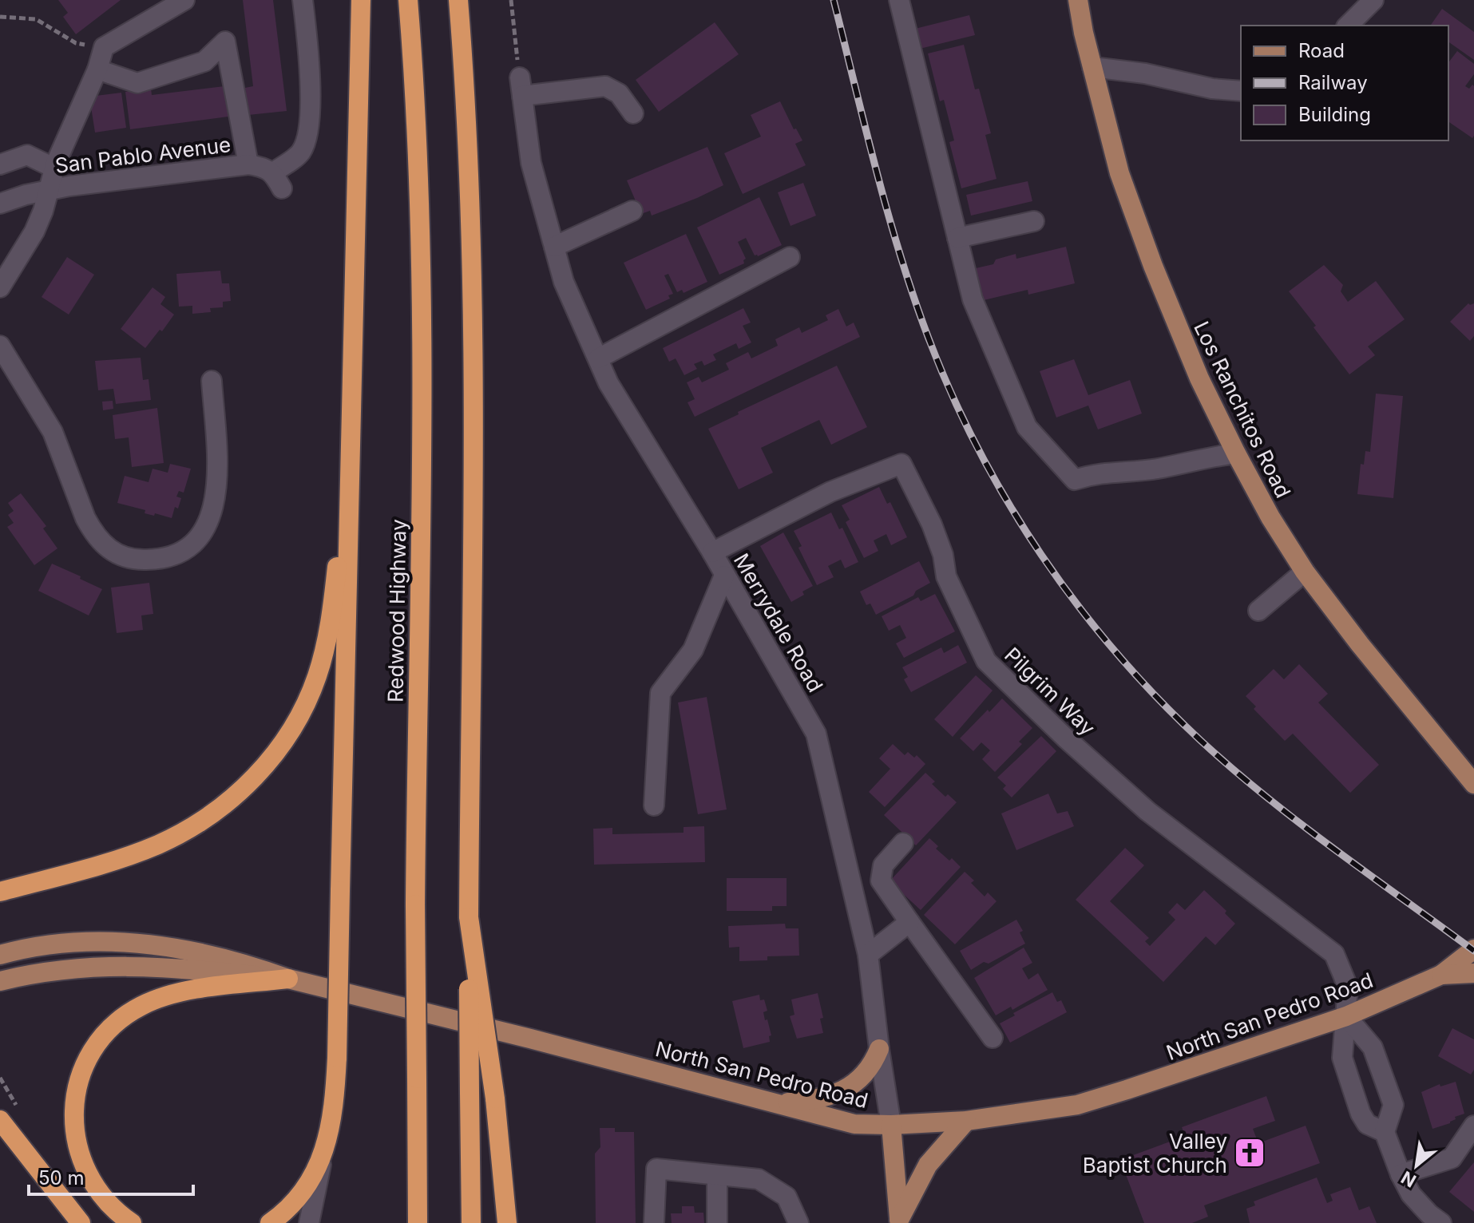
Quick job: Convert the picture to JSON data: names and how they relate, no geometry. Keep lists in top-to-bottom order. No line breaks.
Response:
{"streets":{"highway":["Redwood Highway"],"main road":["Los Ranchitos Road","Merrydale Road","North San Pedro Road"],"street":["San Pablo Avenue","Pilgrim Way"]},"crossings":[["Merrydale Road","Pilgrim Way"],["Merrydale Road","North San Pedro Road"],["Pilgrim Way","North San Pedro Road"]],"places":{"church":["Valley Baptist Church"]},"legend":["Road","Railway","Building"],"scale_bar":"50 m","north":"bottom left"}
